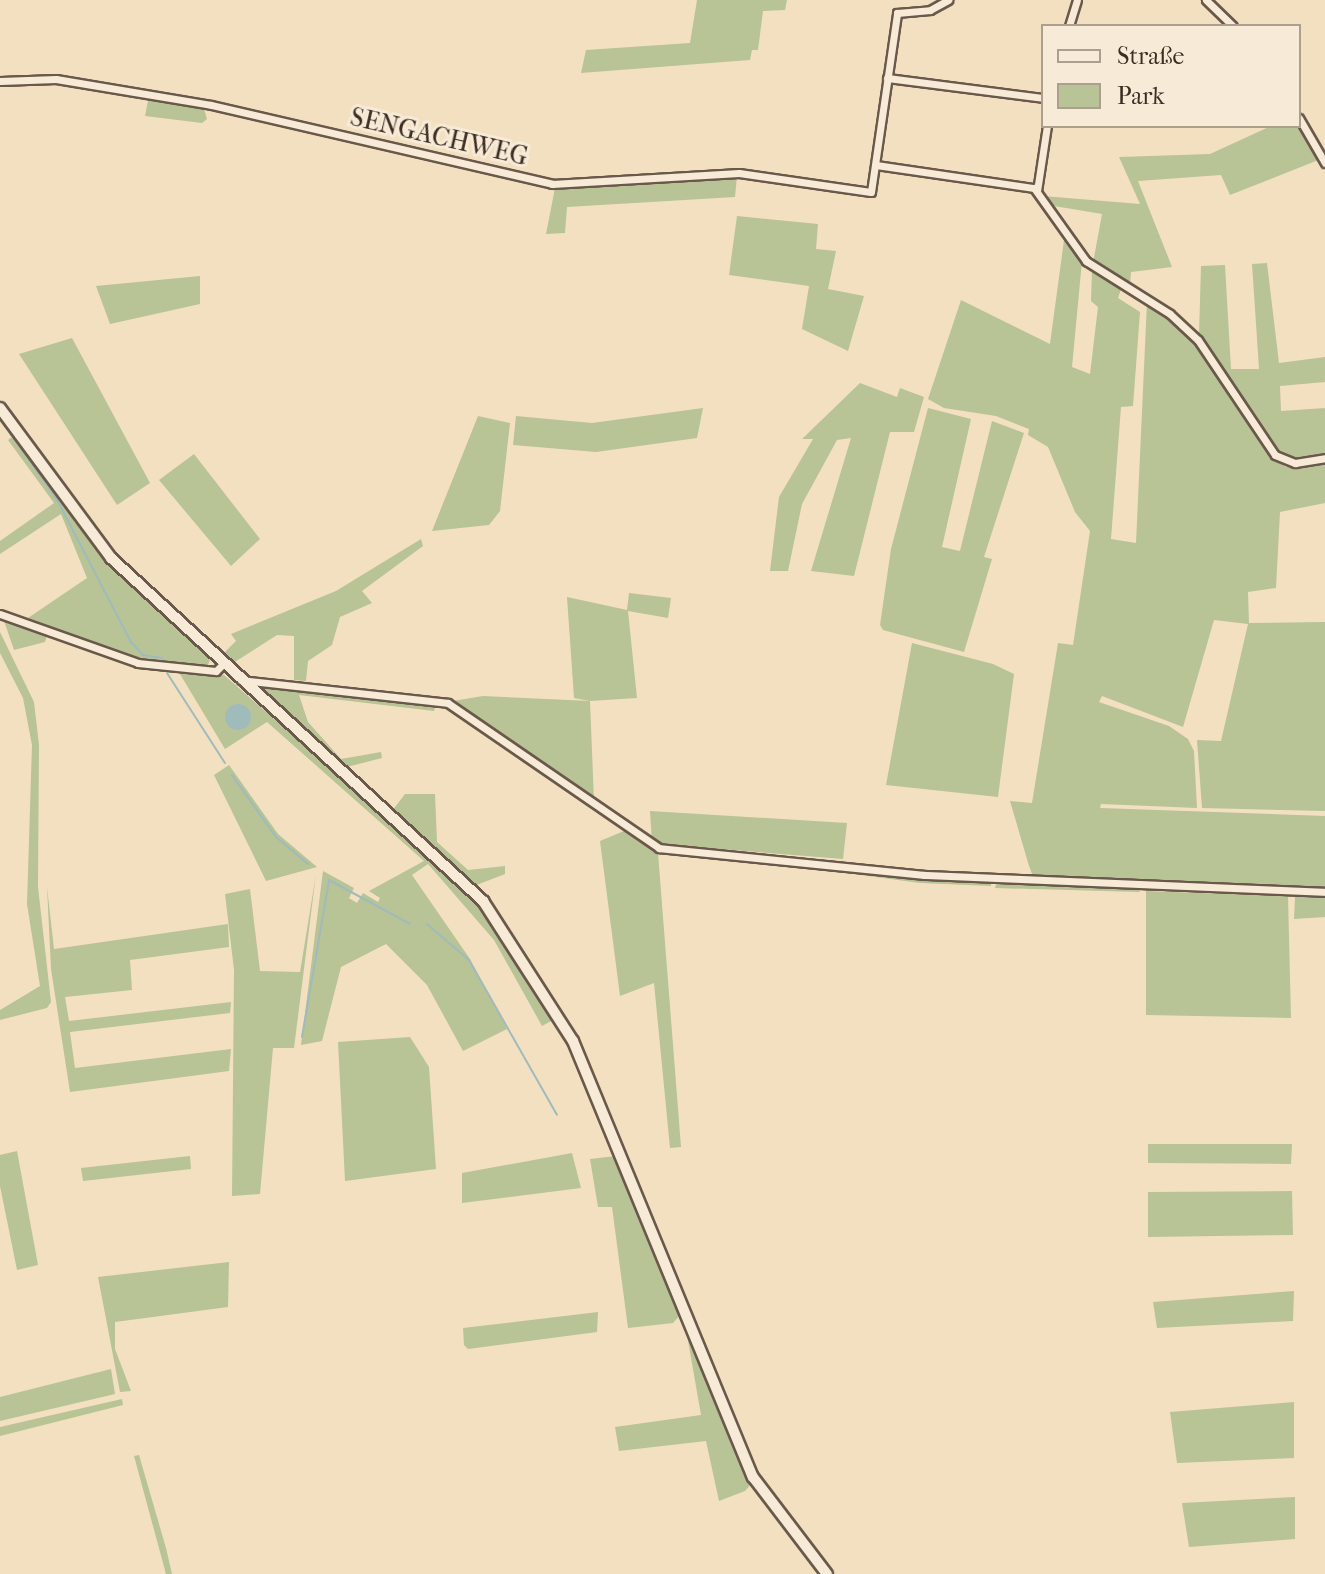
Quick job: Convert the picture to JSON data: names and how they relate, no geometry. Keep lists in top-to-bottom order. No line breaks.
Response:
{"streets":{"street":["SENGACHWEG"]},"legend":["Straße","Park"]}
